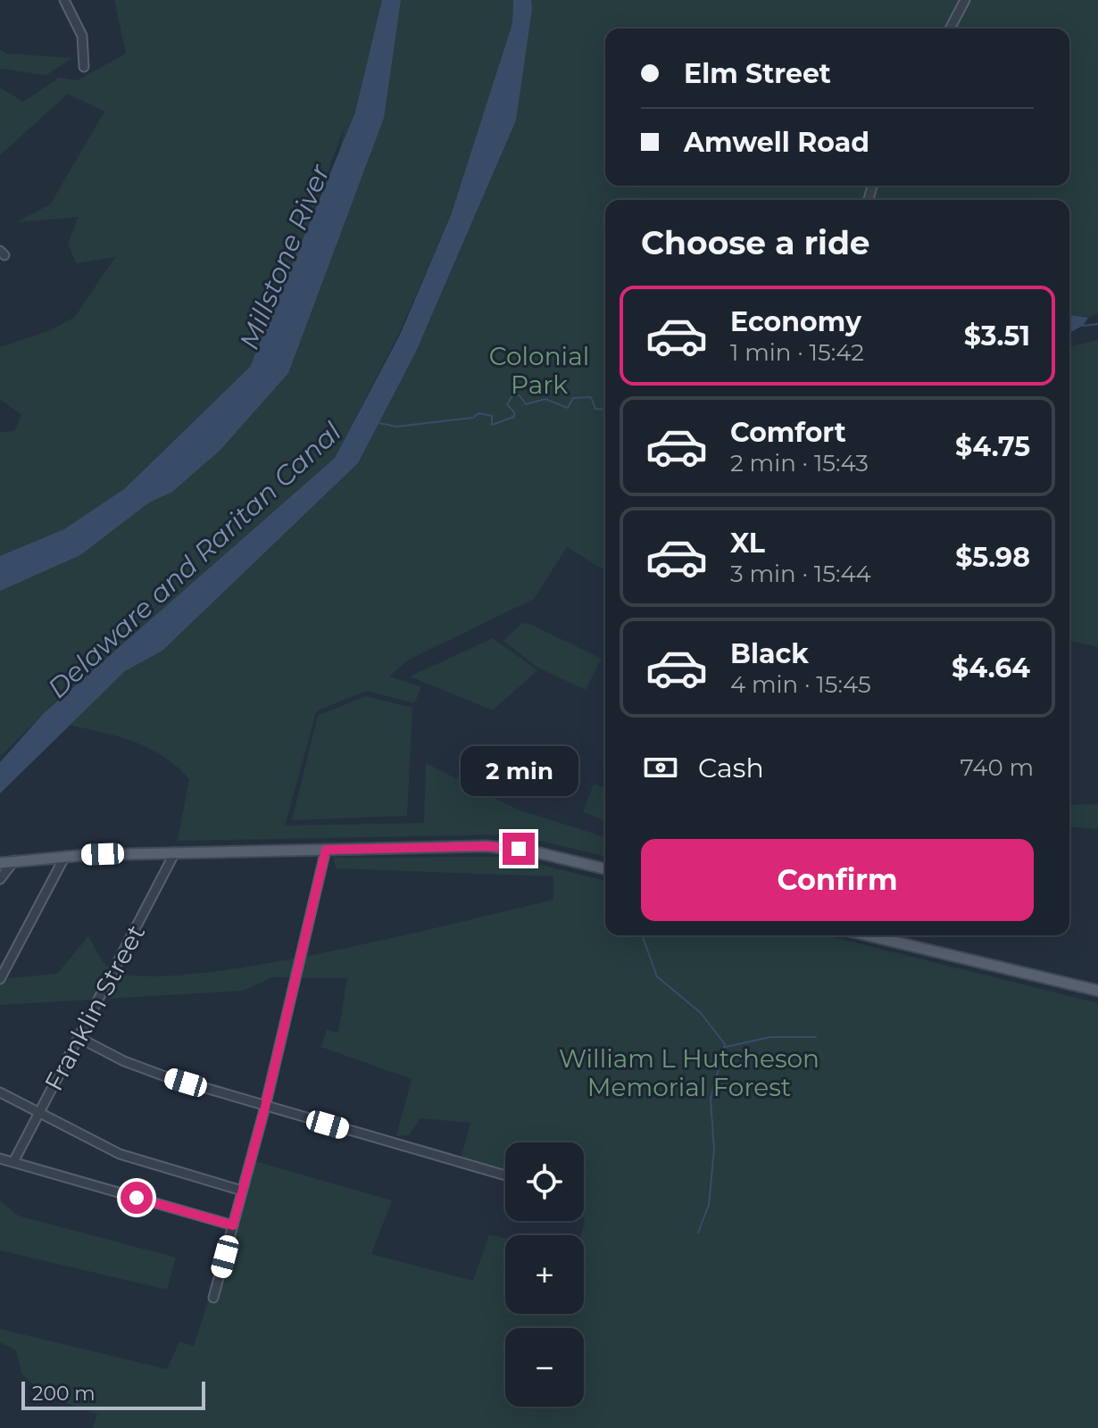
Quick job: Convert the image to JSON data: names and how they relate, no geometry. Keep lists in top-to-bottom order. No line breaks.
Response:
{"streets":{"street":["Franklin Street"]},"water":["Millstone River","Delaware and Raritan Canal"],"parks":["Colonial Park","William L Hutcheson Memorial Forest"],"scale_bar":"200 m","page":{"banner":["Elm Street","Amwell Road"],"heading":"Choose a ride","list":[{"name":"Economy","note":"1 min · 15:42","value":"$3.51"},{"name":"Comfort","note":"2 min · 15:43","value":"$4.75"},{"name":"XL","note":"3 min · 15:44","value":"$5.98"},{"name":"Black","note":"4 min · 15:45","value":"$4.64"}],"pay":["Cash","740 m"],"bubble":"2 min","buttons":"Confirm","map_buttons":["+","−"],"scale":"200 m"}}
